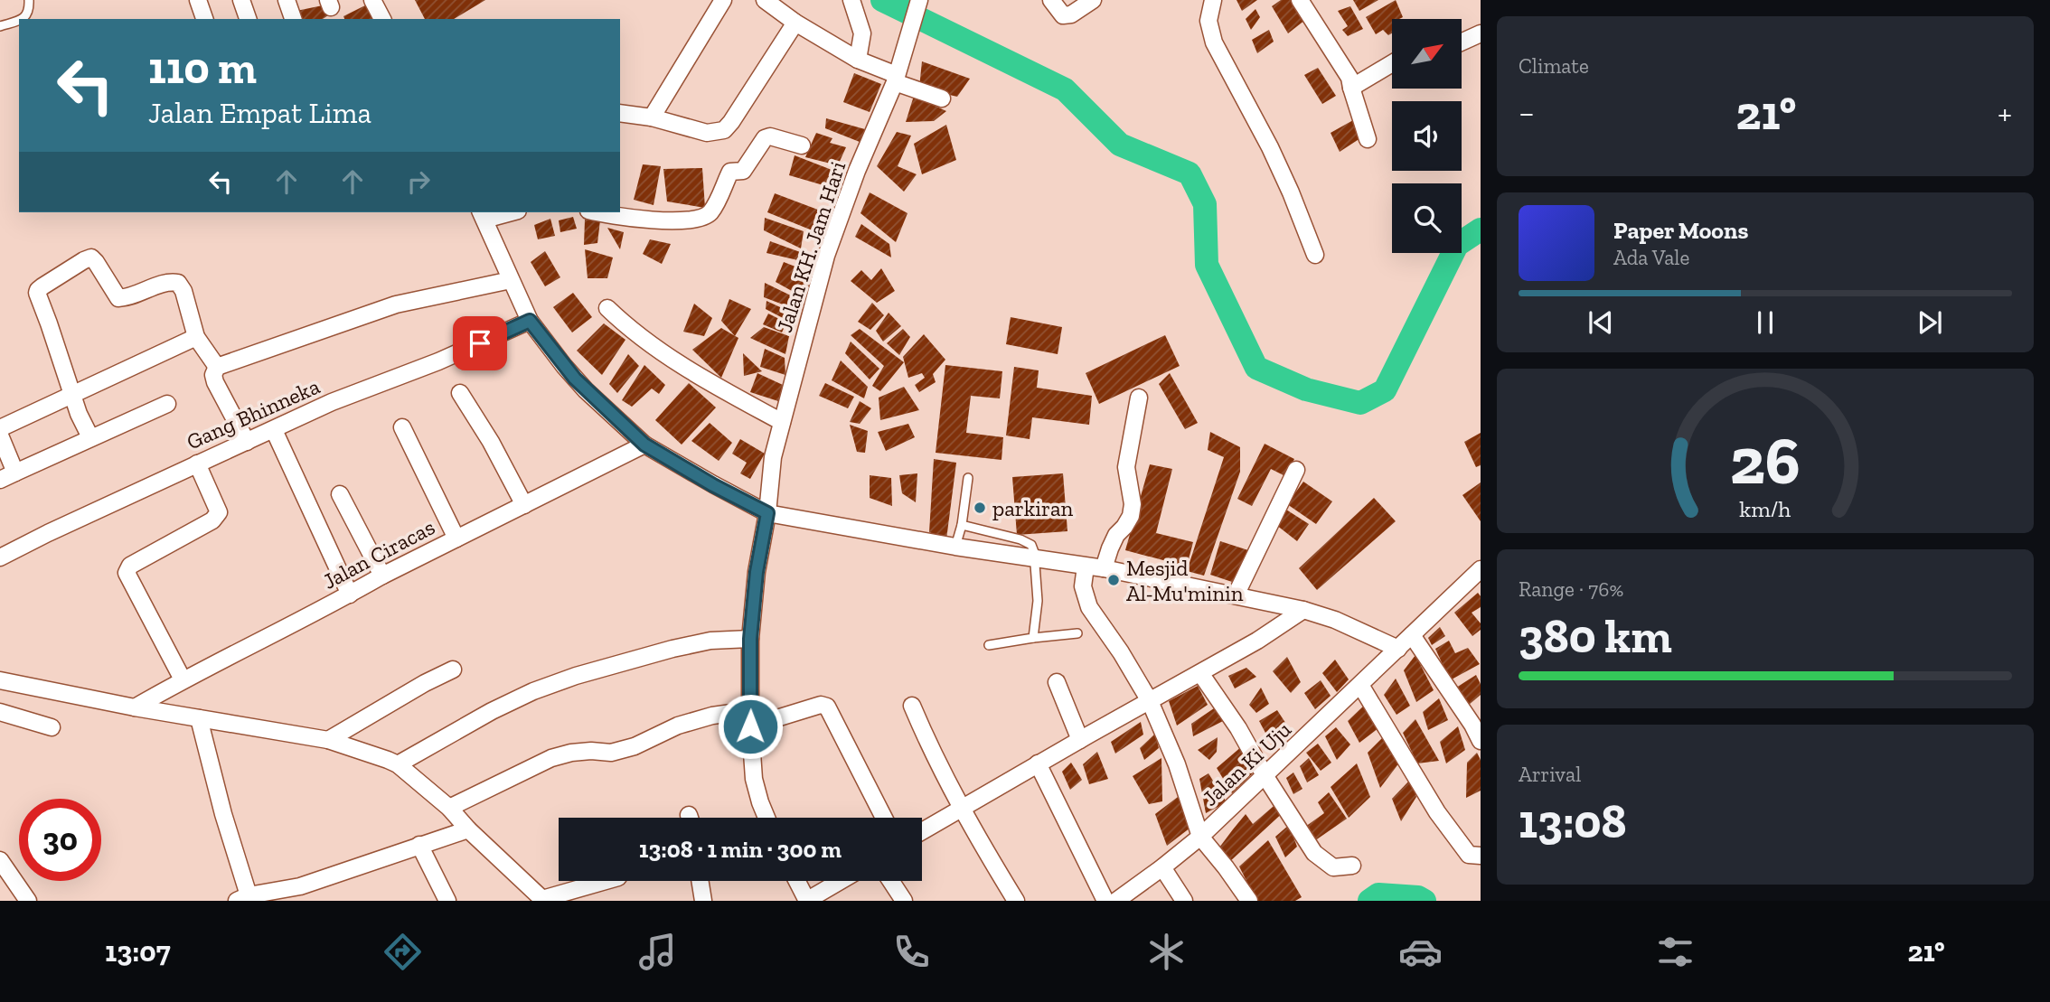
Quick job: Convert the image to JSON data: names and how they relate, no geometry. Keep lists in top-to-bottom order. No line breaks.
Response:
{"streets":{"street":["Jalan KH. Jam Hari","Gang Bhinneka","Jalan Ciracas","Jalan Ki Uju"]},"places":["parkiran","Mesjid Al-Mu'minin"],"north":"top right","page":{"tile":["Climate",["Range · 76%","380 km"],["Arrival","13:08"]],"turn":["110 m","Jalan Empat Lima"],"heat":["−","21°","+"],"song":["Paper Moons","Ada Vale"],"limit":"30","trip":"13:08 · 1 min · 300 m","tabs":["13:07","21°"],"gauge":["26","km/h"]}}
